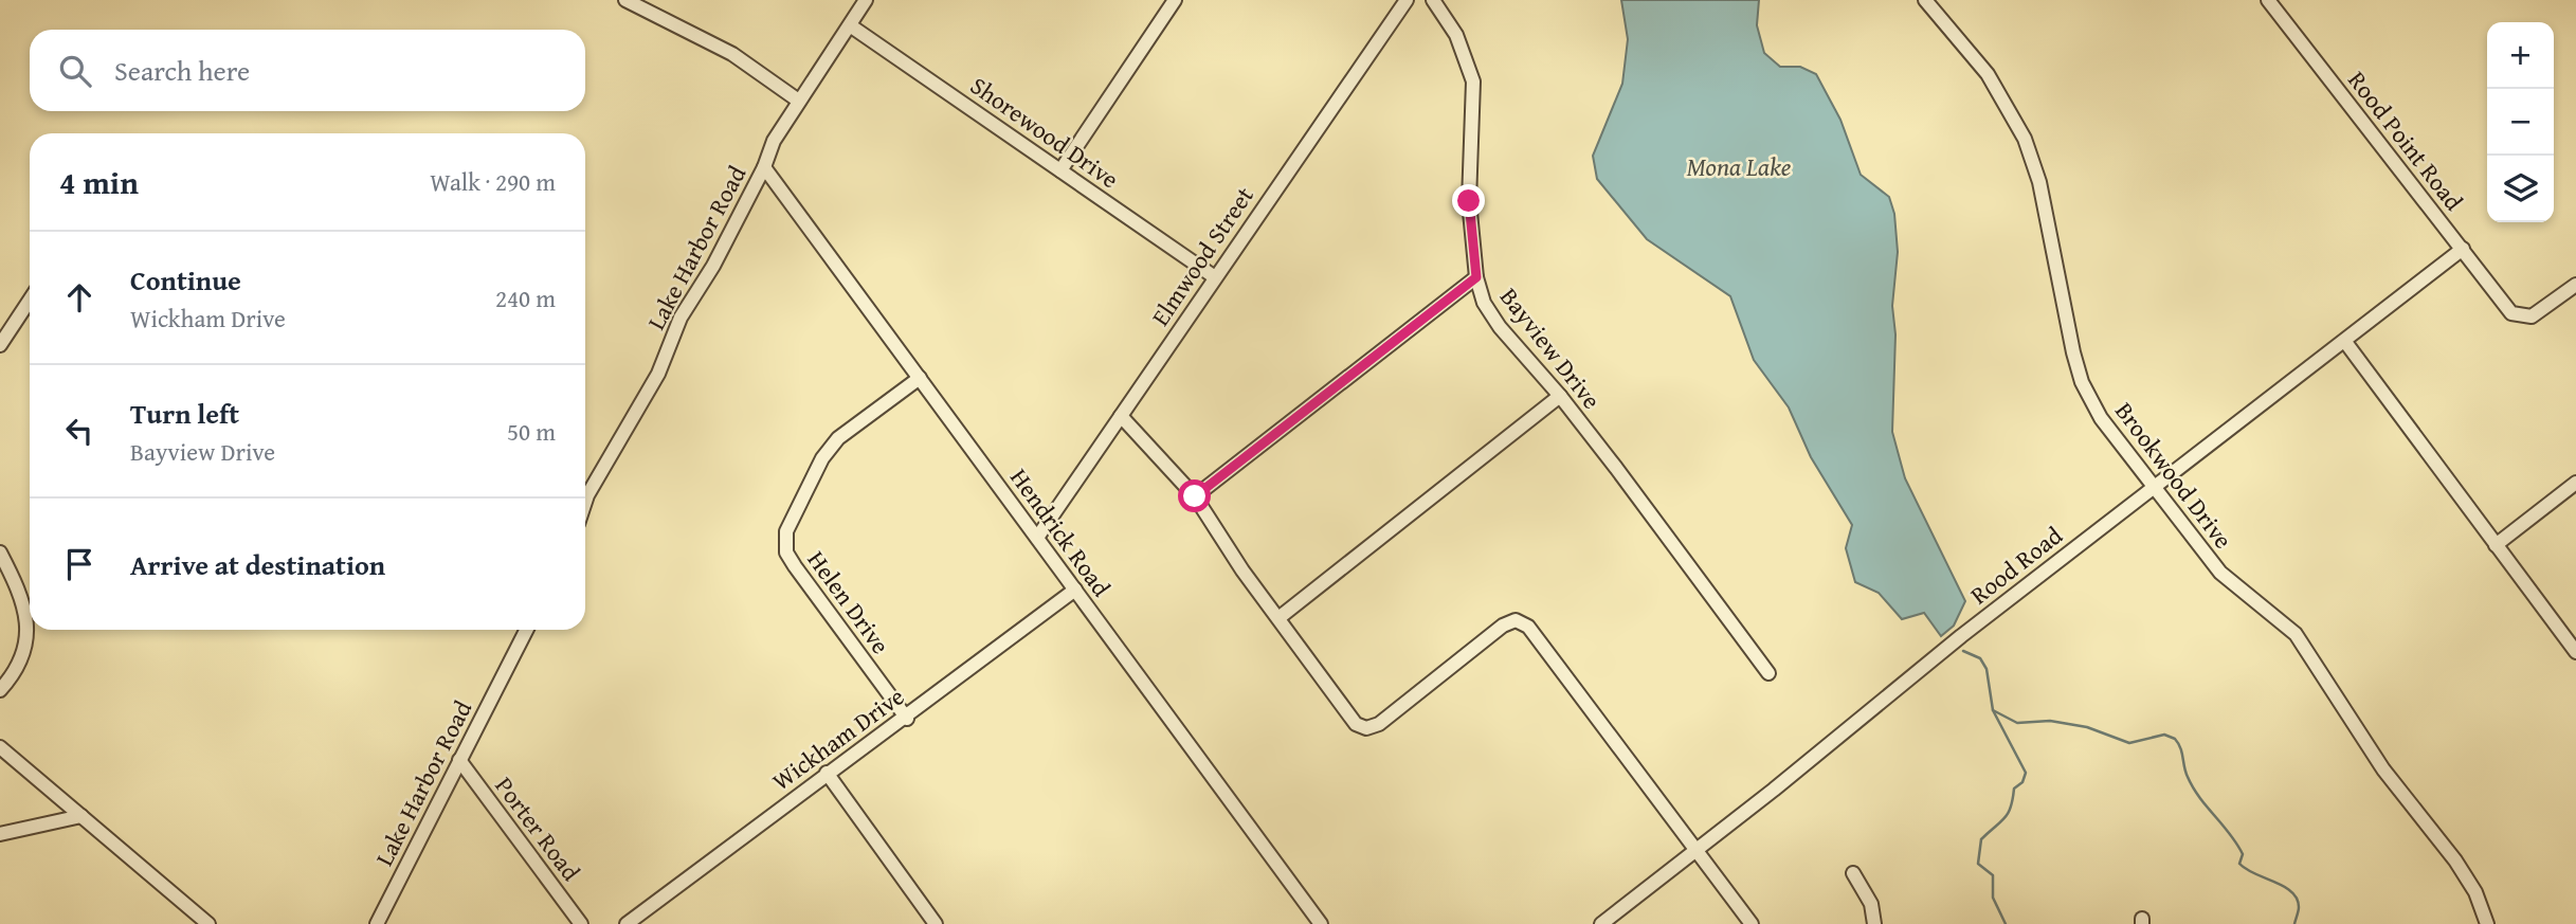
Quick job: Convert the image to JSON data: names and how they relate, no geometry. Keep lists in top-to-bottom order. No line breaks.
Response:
{"streets":{"street":["Shorewood Drive","Rood Point Road","Lake Harbor Road","Elmwood Street","Bayview Drive","Brookwood Drive","Hendrick Road","Rood Road","Helen Drive","Wickham Drive","Porter Road"]},"crossings":[["Shorewood Drive","Lake Harbor Road"],["Shorewood Drive","Elmwood Street"],["Rood Point Road","Rood Road"],["Lake Harbor Road","Hendrick Road"],["Lake Harbor Road","Porter Road"],["Elmwood Street","Hendrick Road"],["Brookwood Drive","Rood Road"],["Hendrick Road","Helen Drive"],["Hendrick Road","Wickham Drive"],["Helen Drive","Wickham Drive"]],"water":["Mona Lake"],"page":{"map_buttons":["+","−"],"search":"Search here","heading":["4 min","Walk · 290 m"],"list":[["Continue","Wickham Drive","240 m"],["Turn left","Bayview Drive","50 m"],"Arrive at destination"]}}
